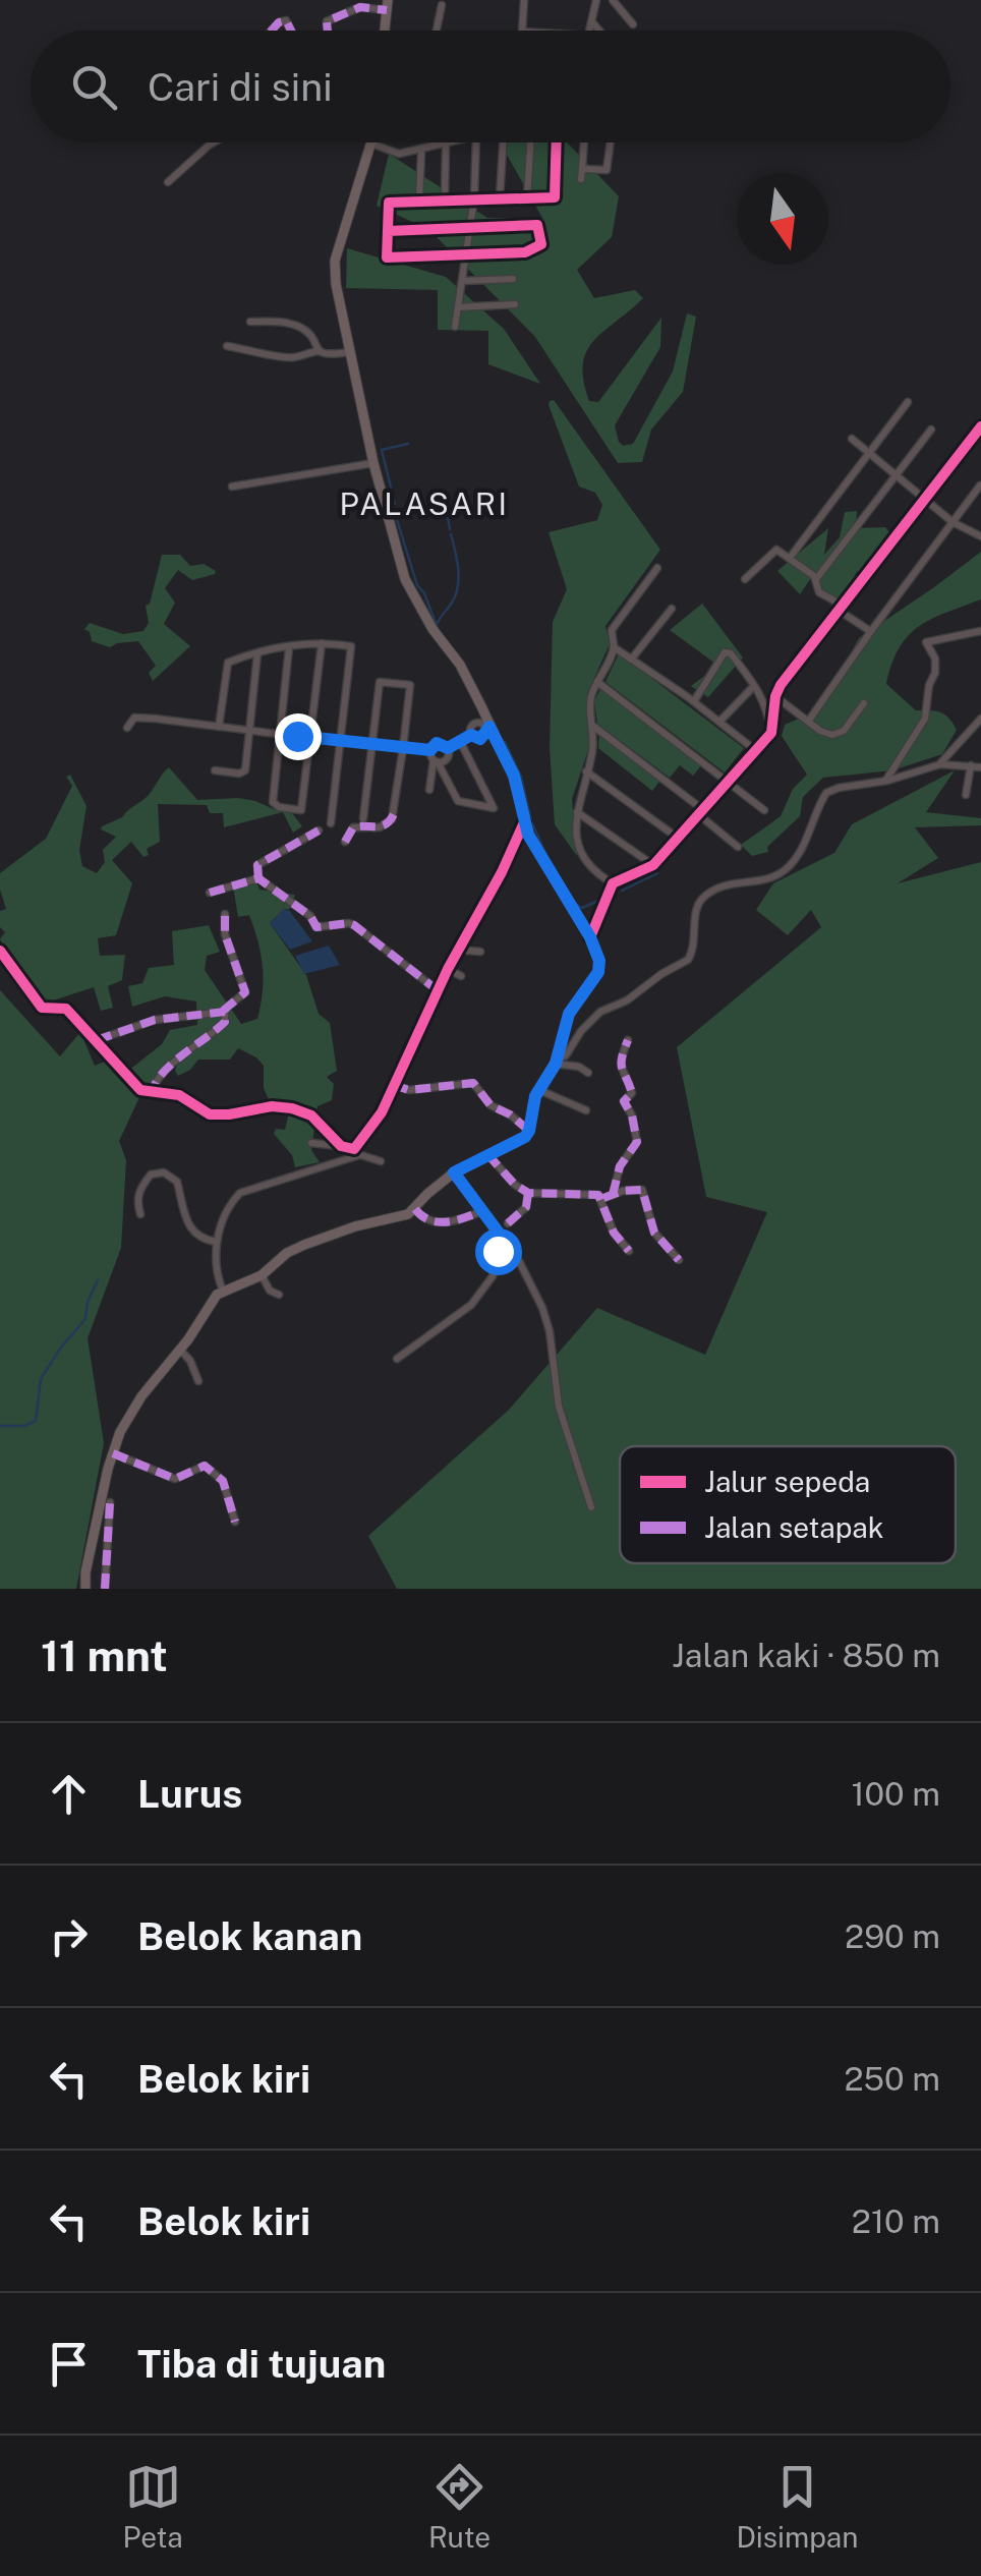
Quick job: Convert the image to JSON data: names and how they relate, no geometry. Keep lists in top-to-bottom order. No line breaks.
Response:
{"districts":["PALASARI"],"legend":["Jalur sepeda","Jalan setapak"],"north":"bottom","page":{"search":"Cari di sini","heading":["11 mnt","Jalan kaki · 850 m"],"list":[["Lurus","100 m"],["Belok kanan","290 m"],["Belok kiri","250 m"],["Belok kiri","210 m"],"Tiba di tujuan"],"nav":["Peta","Rute","Disimpan"]}}
